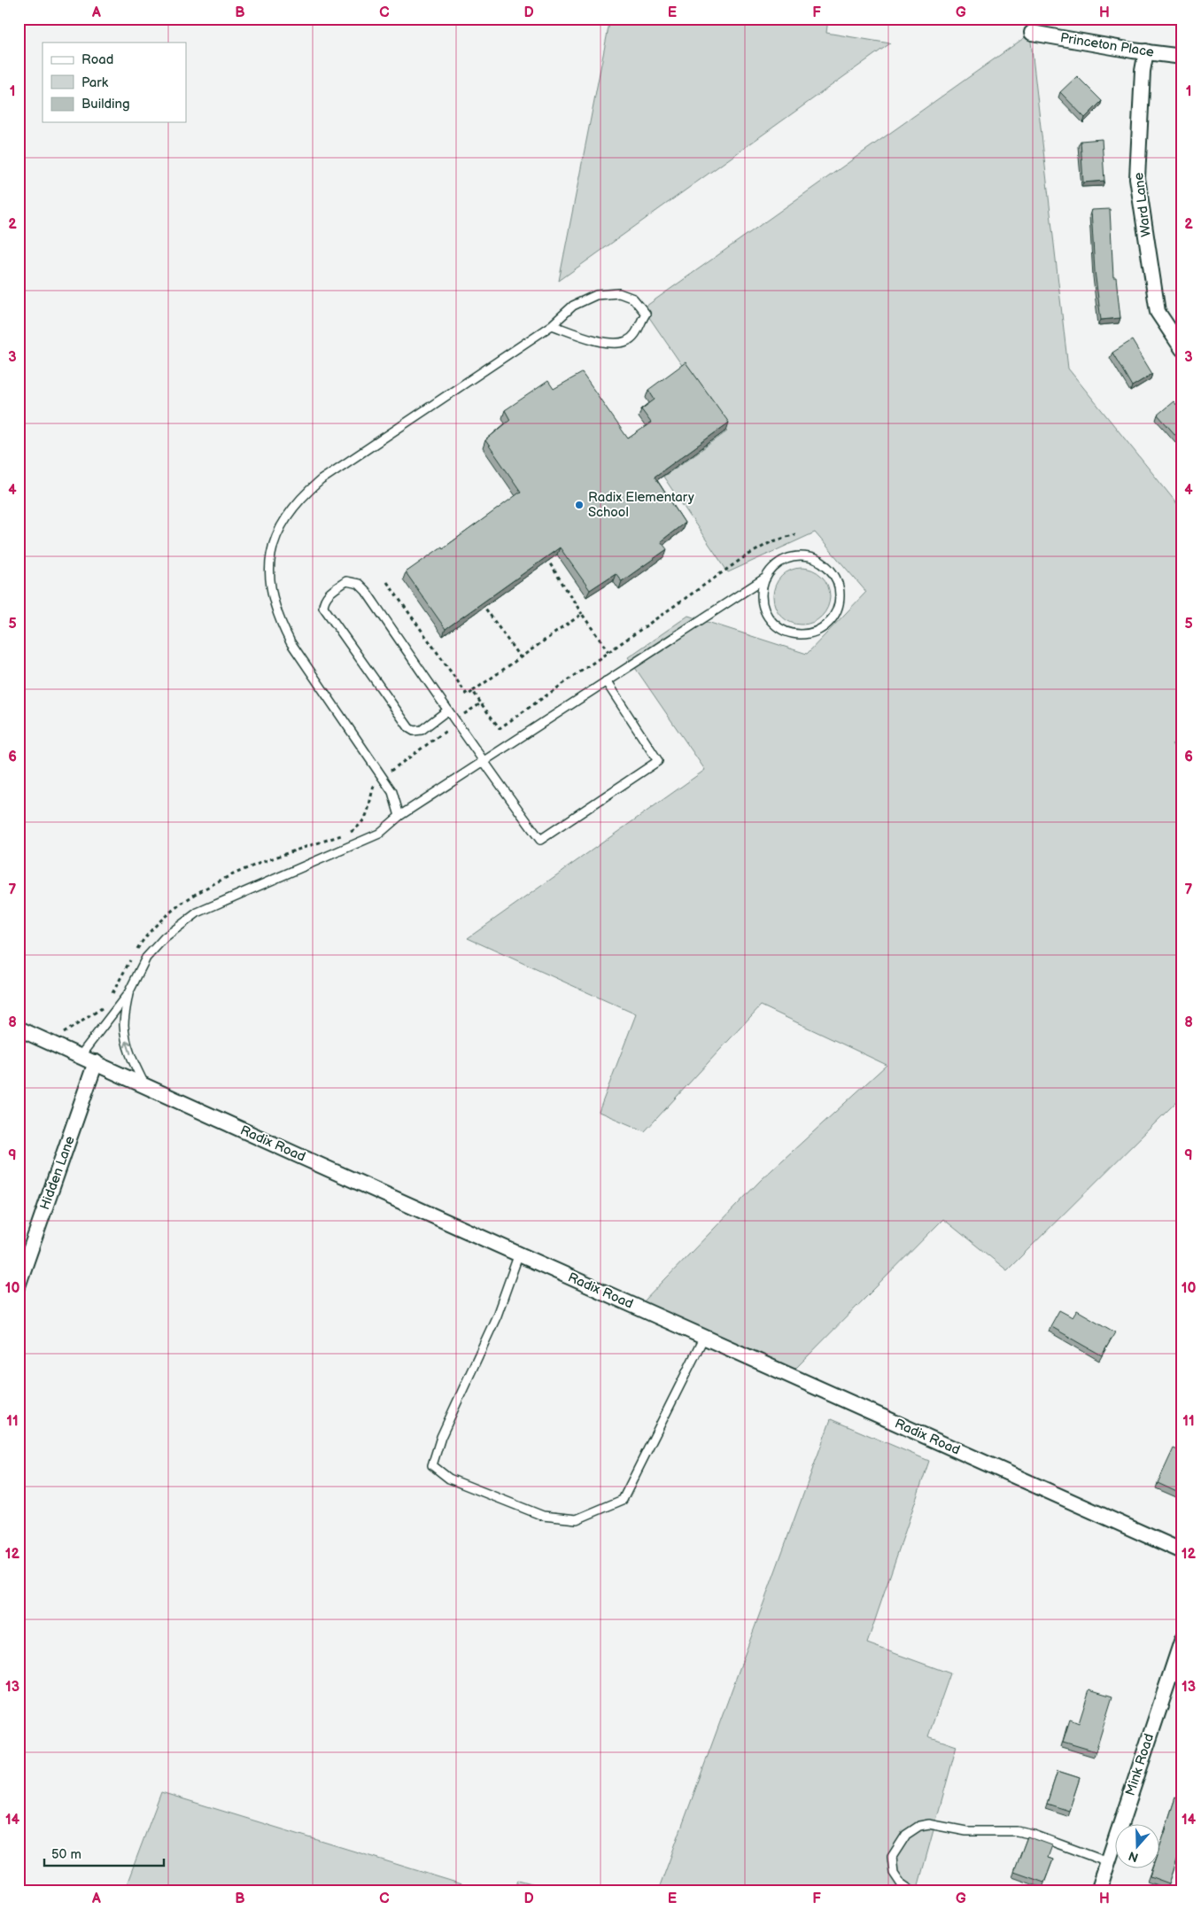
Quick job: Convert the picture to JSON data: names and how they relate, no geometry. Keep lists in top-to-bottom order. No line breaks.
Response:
{"streets":{"street":["Princeton Place","Ward Lane","Radix Road","Hidden Lane","Mink Road"]},"crossings":[["Princeton Place","Ward Lane"],["Radix Road","Hidden Lane"]],"places":["Radix Elementary School"],"legend":["Road","Park","Building"],"scale_bar":"50 m","north":"bottom","grid":{"columns":["A","B","C","D","E","F","G","H"],"rows":["1","2","3","4","5","6","7","8","9","10","11","12","13","14"]}}
